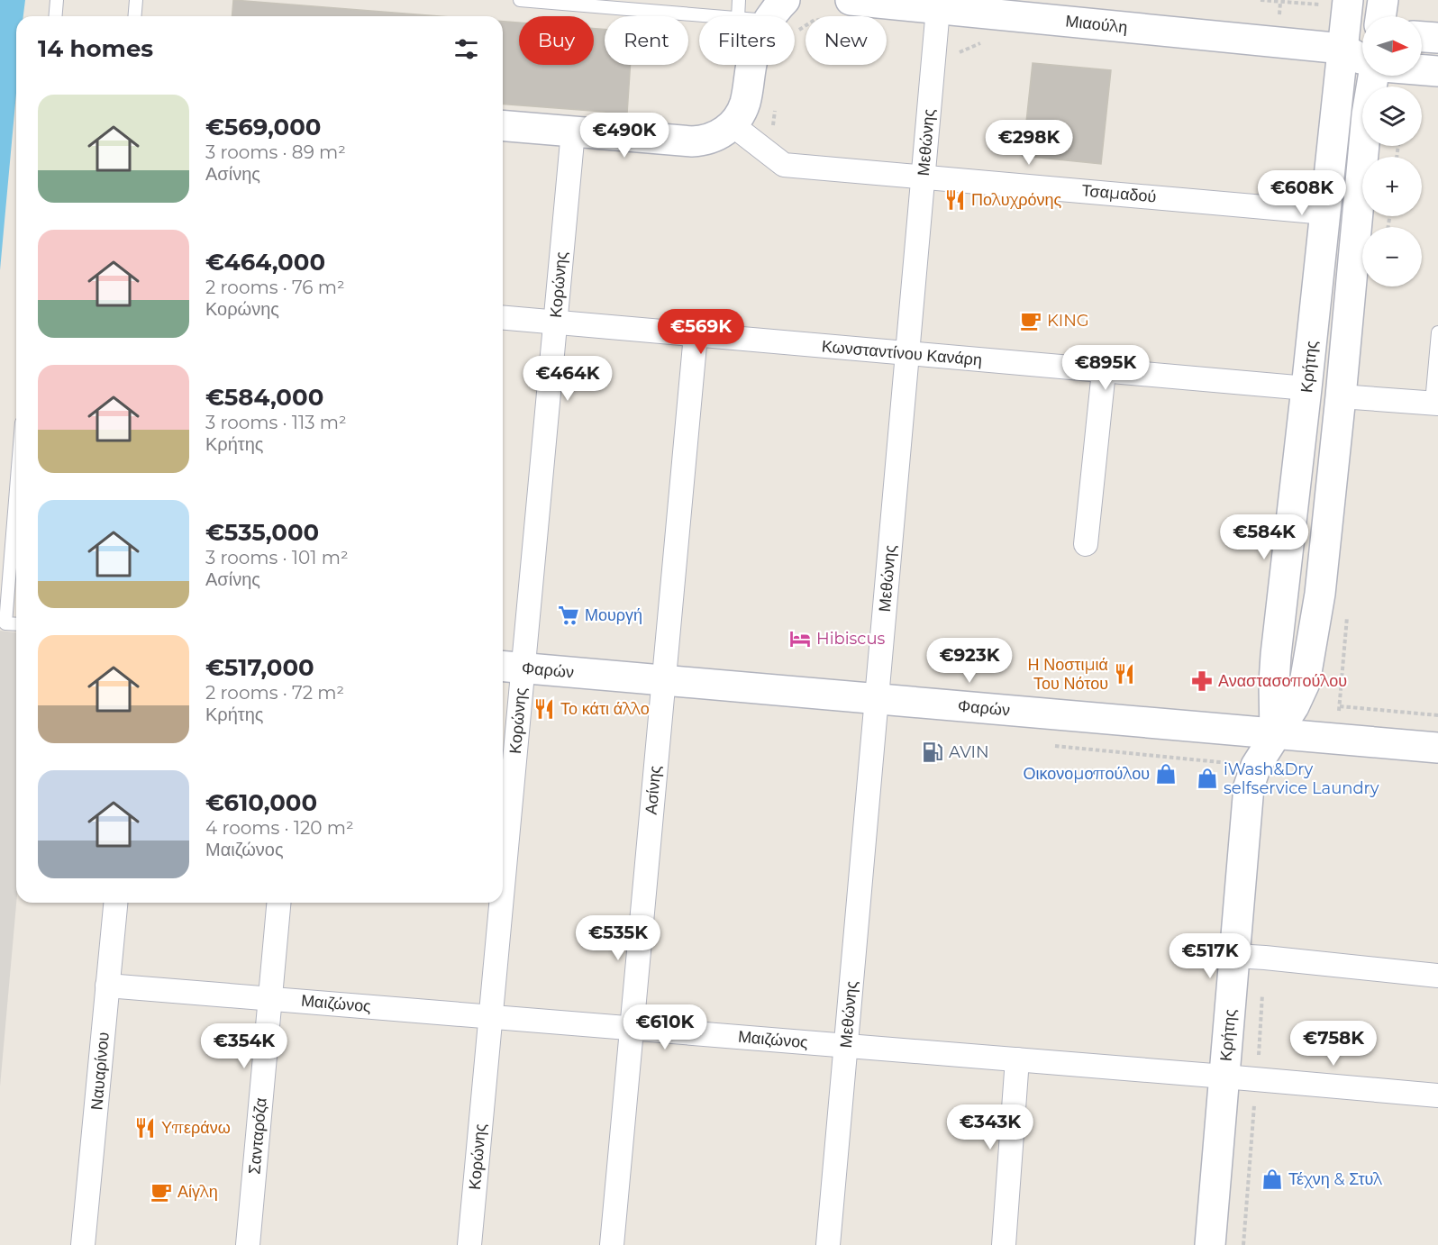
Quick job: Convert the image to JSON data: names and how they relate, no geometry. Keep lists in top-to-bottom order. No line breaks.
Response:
{"streets":{"main road":["Μιαούλη","Κρήτης","Φαρών"],"street":["Μεθώνης","Τσαμαδού","Κορώνης","Κωνσταντίνου Κανάρη","Ασίνης","Μαιζώνος","Ναυαρίνου","Σανταρόζα"]},"crossings":[["Μιαούλη","Μεθώνης"],["Μιαούλη","Κρήτης"],["Μεθώνης","Τσαμαδού"],["Μεθώνης","Κωνσταντίνου Κανάρη"],["Μεθώνης","Φαρών"],["Μεθώνης","Μαιζώνος"],["Τσαμαδού","Κρήτης"],["Κορώνης","Κωνσταντίνου Κανάρη"],["Κορώνης","Φαρών"],["Κορώνης","Μαιζώνος"],["Κωνσταντίνου Κανάρη","Κρήτης"],["Κωνσταντίνου Κανάρη","Ασίνης"],["Κρήτης","Φαρών"],["Κρήτης","Μαιζώνος"],["Φαρών","Ασίνης"],["Ασίνης","Μαιζώνος"],["Μαιζώνος","Ναυαρίνου"],["Μαιζώνος","Σανταρόζα"]],"places":{"restaurant":["Πολυχρόνης","Η Νοστιμιά Του Νότου","Το κάτι άλλο","Υπεράνω"],"cafe":["KING","Αίγλη"],"supermarket":["Μουργή"],"hotel":["Hibiscus"],"pharmacy":["Αναστασοπούλου"],"fuel station":["AVIN"],"shop":["Οικονομοπούλου","iWash&Dry selfservice Laundry","Τέχνη & Στυλ"]},"north":"right","page":{"map_buttons":["+","−"],"chip":["Buy","Rent","Filters","New"],"heading":"14 homes","list":[{"name":"€569,000","note":"3 rooms · 89 m² · Ασίνης"},{"name":"€464,000","note":"2 rooms · 76 m² · Κορώνης"},{"name":"€584,000","note":"3 rooms · 113 m² · Κρήτης"},{"name":"€535,000","note":"3 rooms · 101 m² · Ασίνης"},{"name":"€517,000","note":"2 rooms · 72 m² · Κρήτης"},{"name":"€610,000","note":"4 rooms · 120 m² · Μαιζώνος"}],"price":["€490K","€298K","€608K","€569K","€895K","€464K","€584K","€923K","€535K","€517K","€610K","€758K","€354K","€343K"]}}
